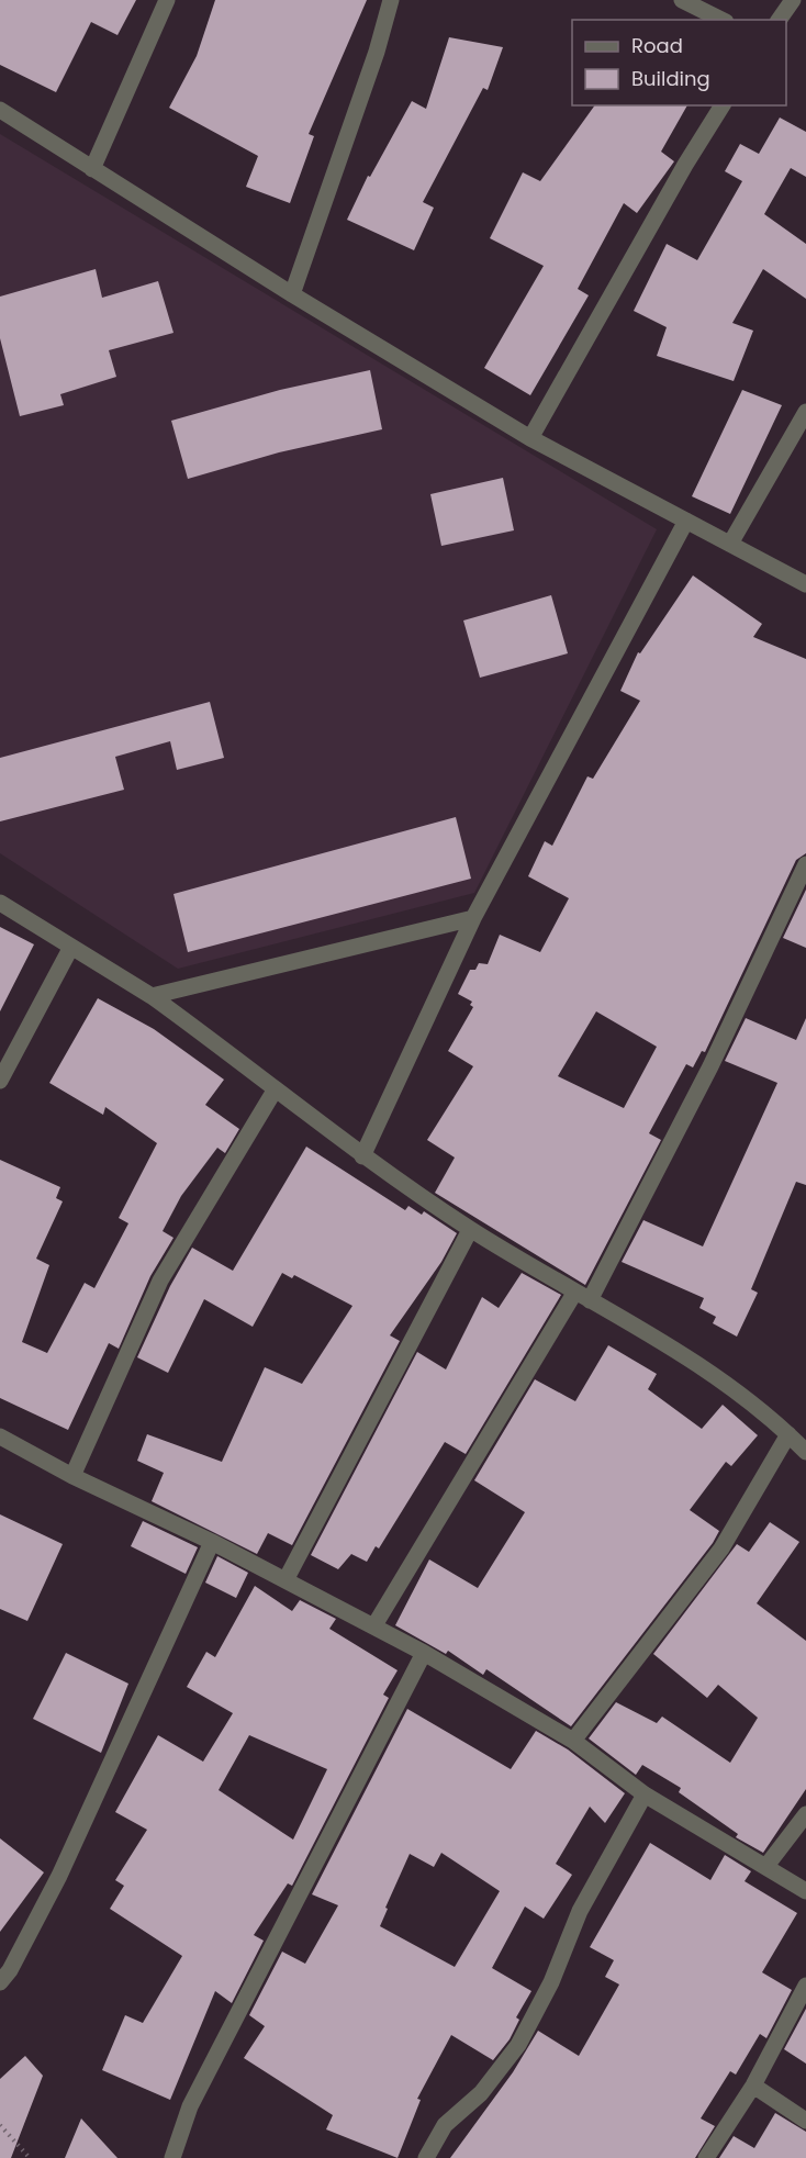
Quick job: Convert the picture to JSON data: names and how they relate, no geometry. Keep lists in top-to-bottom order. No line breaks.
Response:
{"legend":["Road","Building"]}
